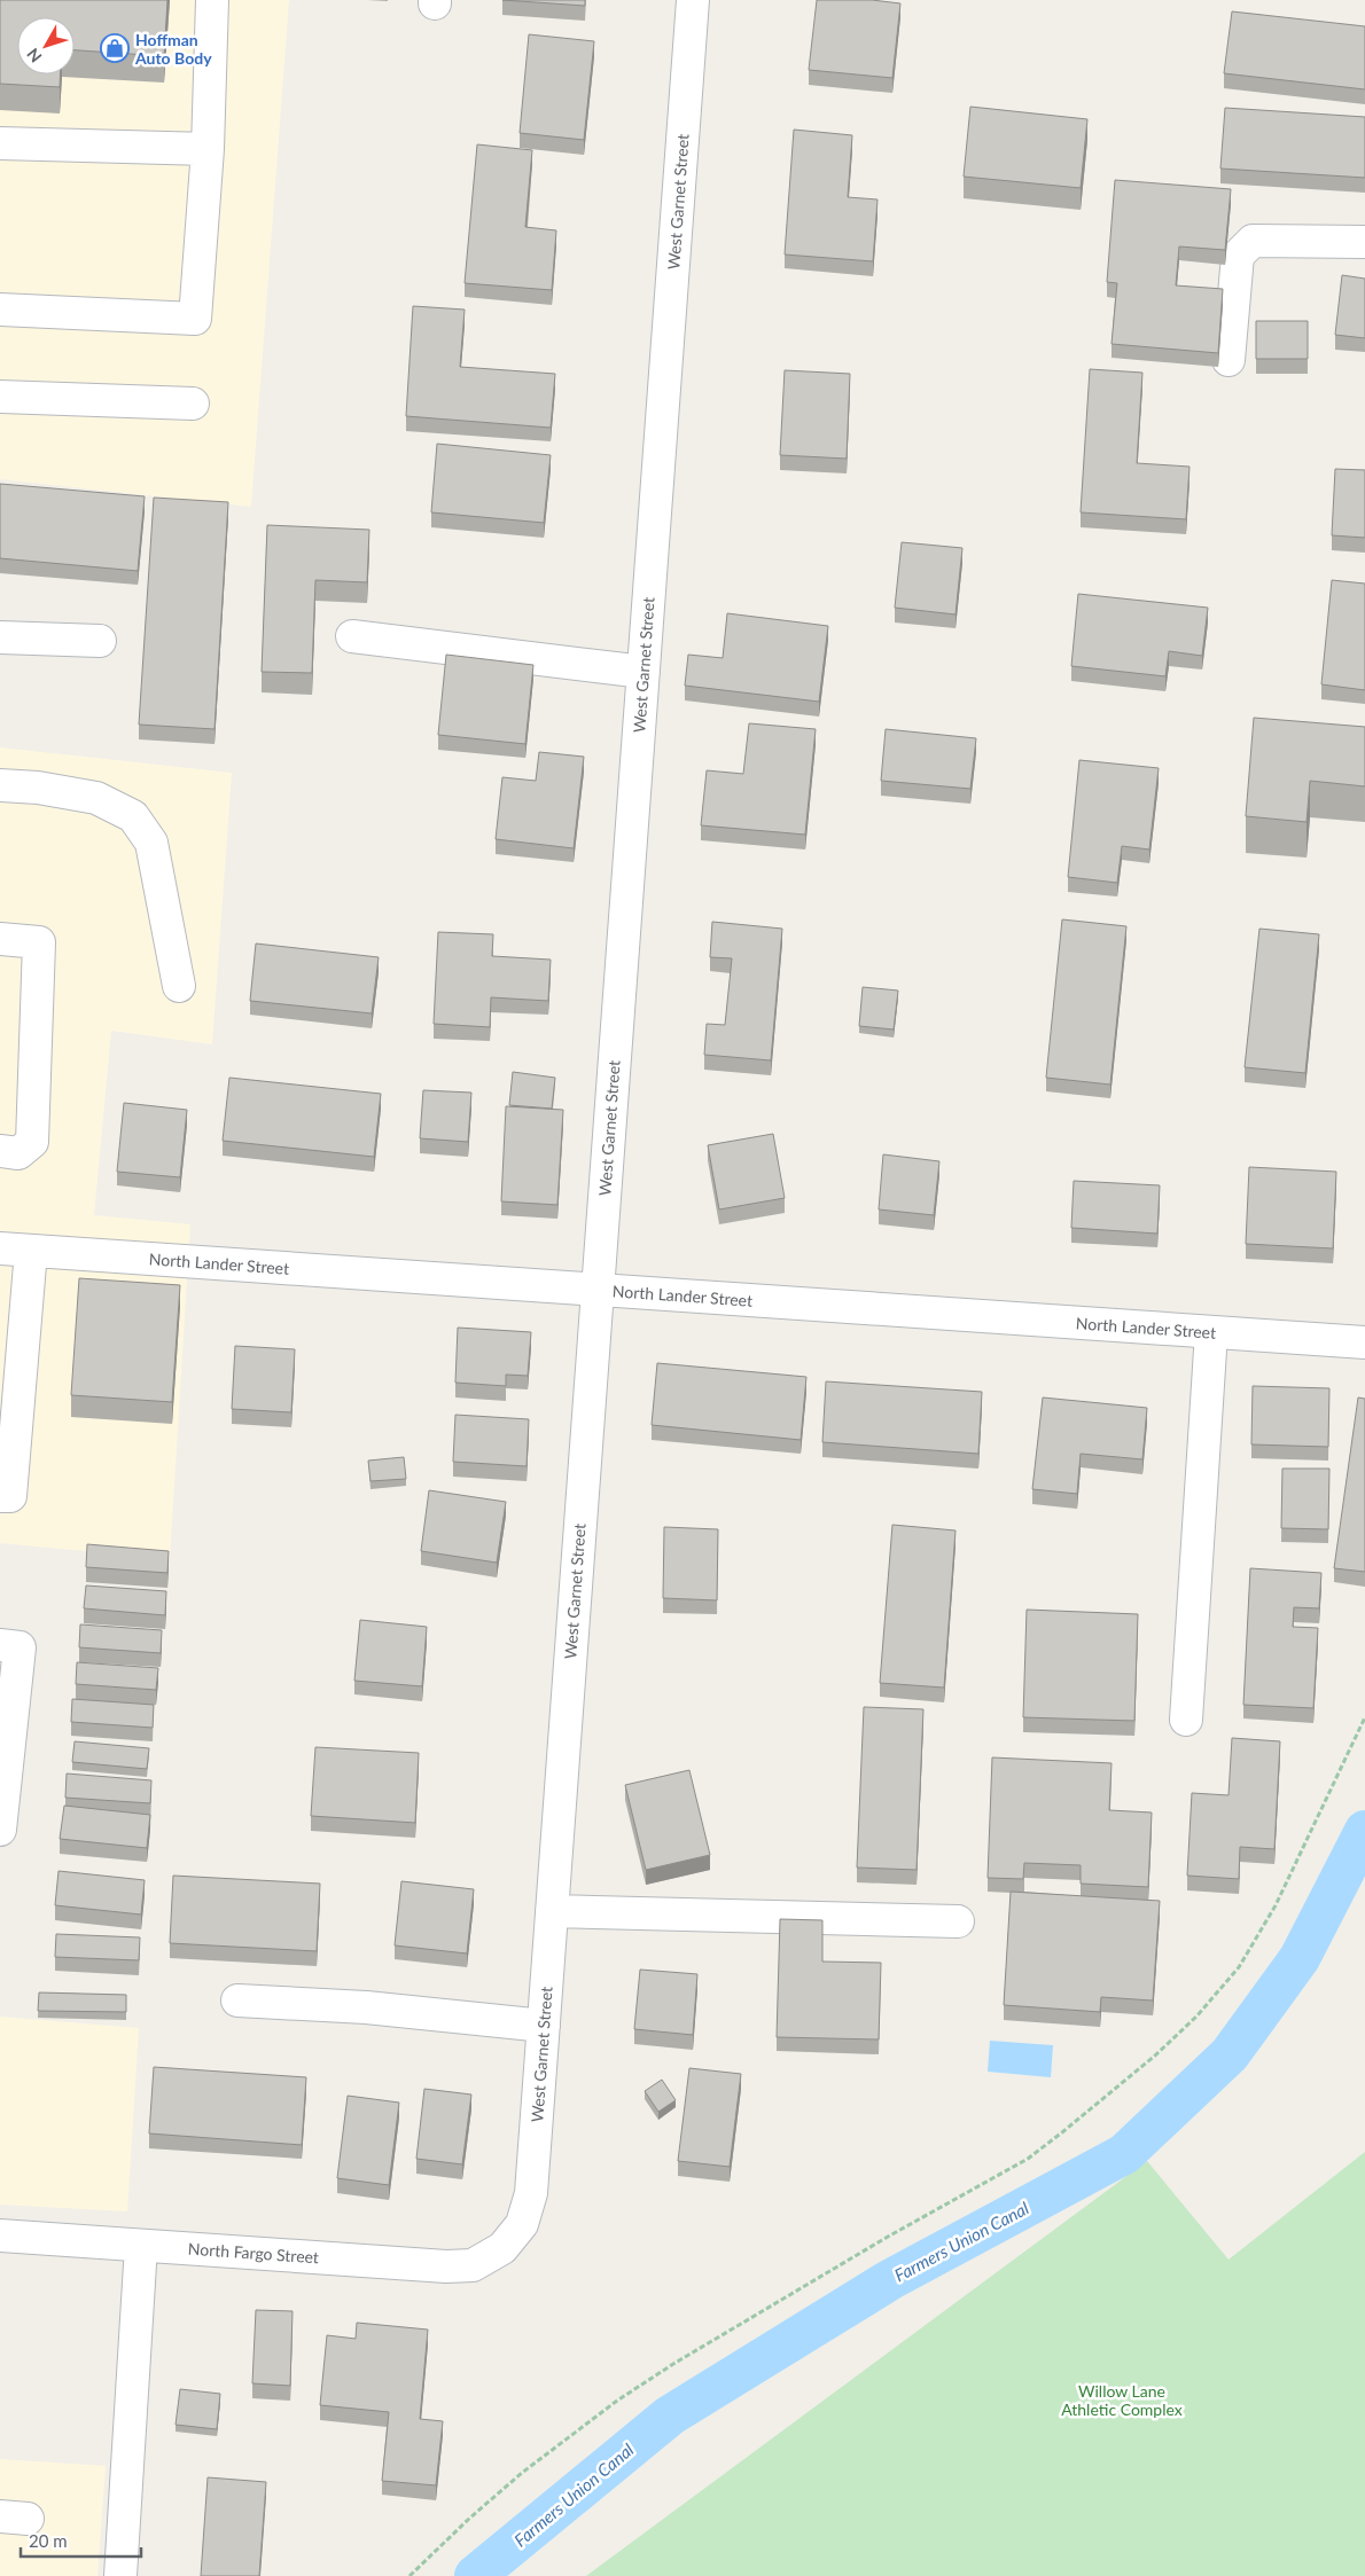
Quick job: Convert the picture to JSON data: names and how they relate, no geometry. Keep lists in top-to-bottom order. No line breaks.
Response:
{"streets":{"street":["West Garnet Street","North Lander Street","North Fargo Street"]},"crossings":[["West Garnet Street","North Lander Street"],["West Garnet Street","North Fargo Street"]],"water":["Farmers Union Canal"],"parks":["Willow Lane Athletic Complex"],"places":{"shop":["Hoffman Auto Body"]},"scale_bar":"20 m","north":"bottom left"}
